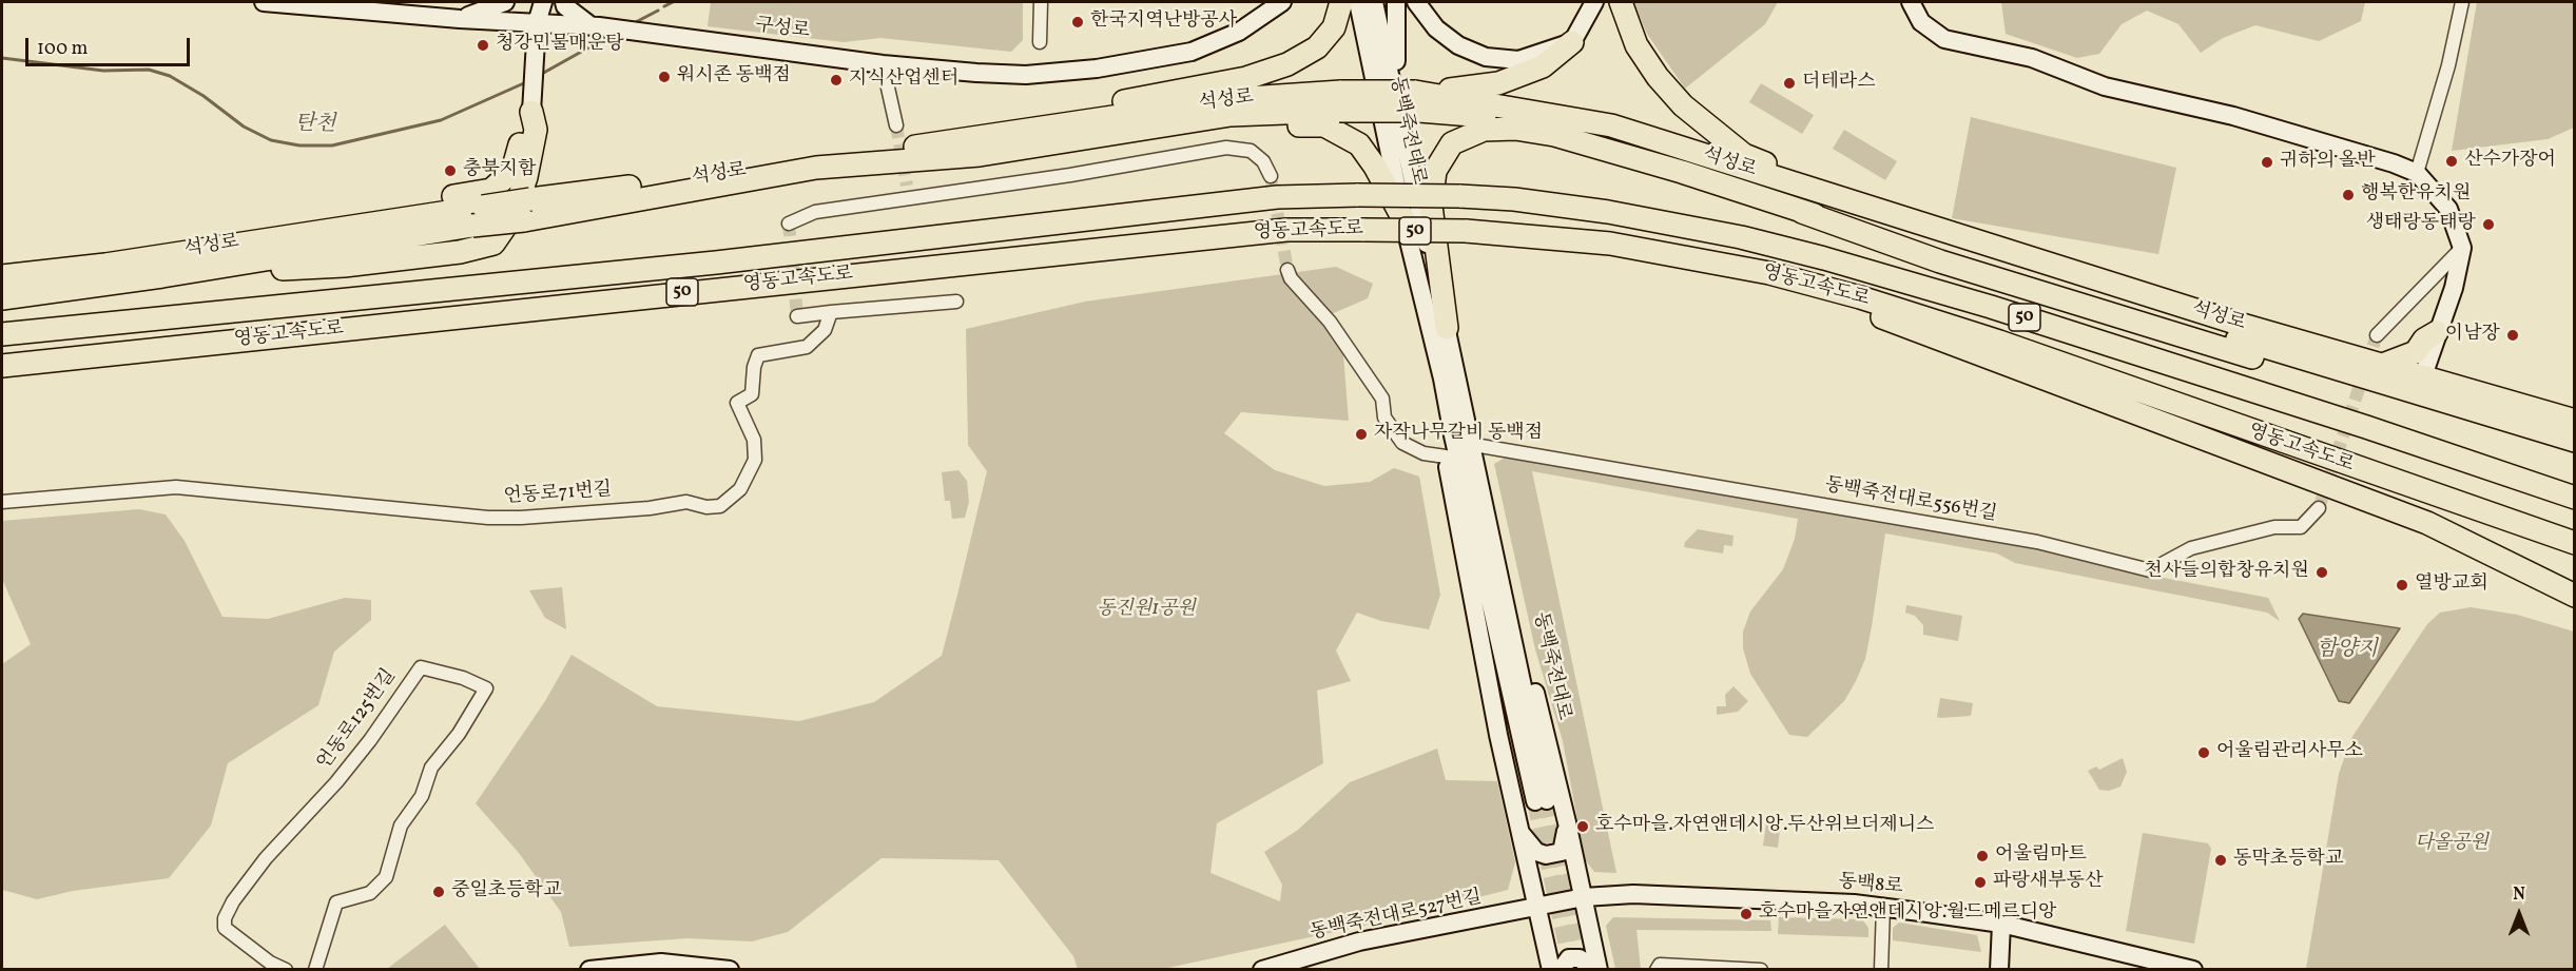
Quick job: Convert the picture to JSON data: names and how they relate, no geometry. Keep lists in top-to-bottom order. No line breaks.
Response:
{"streets":{"highway":["석성로","50","영동고속도로"],"main road":["구성로","동백죽전대로","동백8로","동백죽전대로527번길"],"street":["언동로71번길","동백죽전대로556번길","언동로125번길"]},"crossings":[["동백죽전대로","동백죽전대로556번길"],["동백죽전대로","동백8로"],["동백죽전대로","동백죽전대로527번길"],["동백8로","동백죽전대로527번길"]],"water":["탄천","함양지"],"parks":["동진원1공원","다올공원"],"places":["한국지역난방공사","청강민물매운탕","워시존 동백점","지식산업센터","더테라스","산수가장어","귀하의 올반","충북지함","행복한유치원","생태랑동태랑","이남장","자작나무갈비 동백점","천사들의합창유치원","열방교회","어울림관리사무소","호수마을.자연앤데시앙.두산위브더제니스","어울림마트","동막초등학교","파랑새부동산","중일초등학교","호수마을자연앤데시앙.월드메르디앙"],"scale_bar":"100 m","north":"top"}
